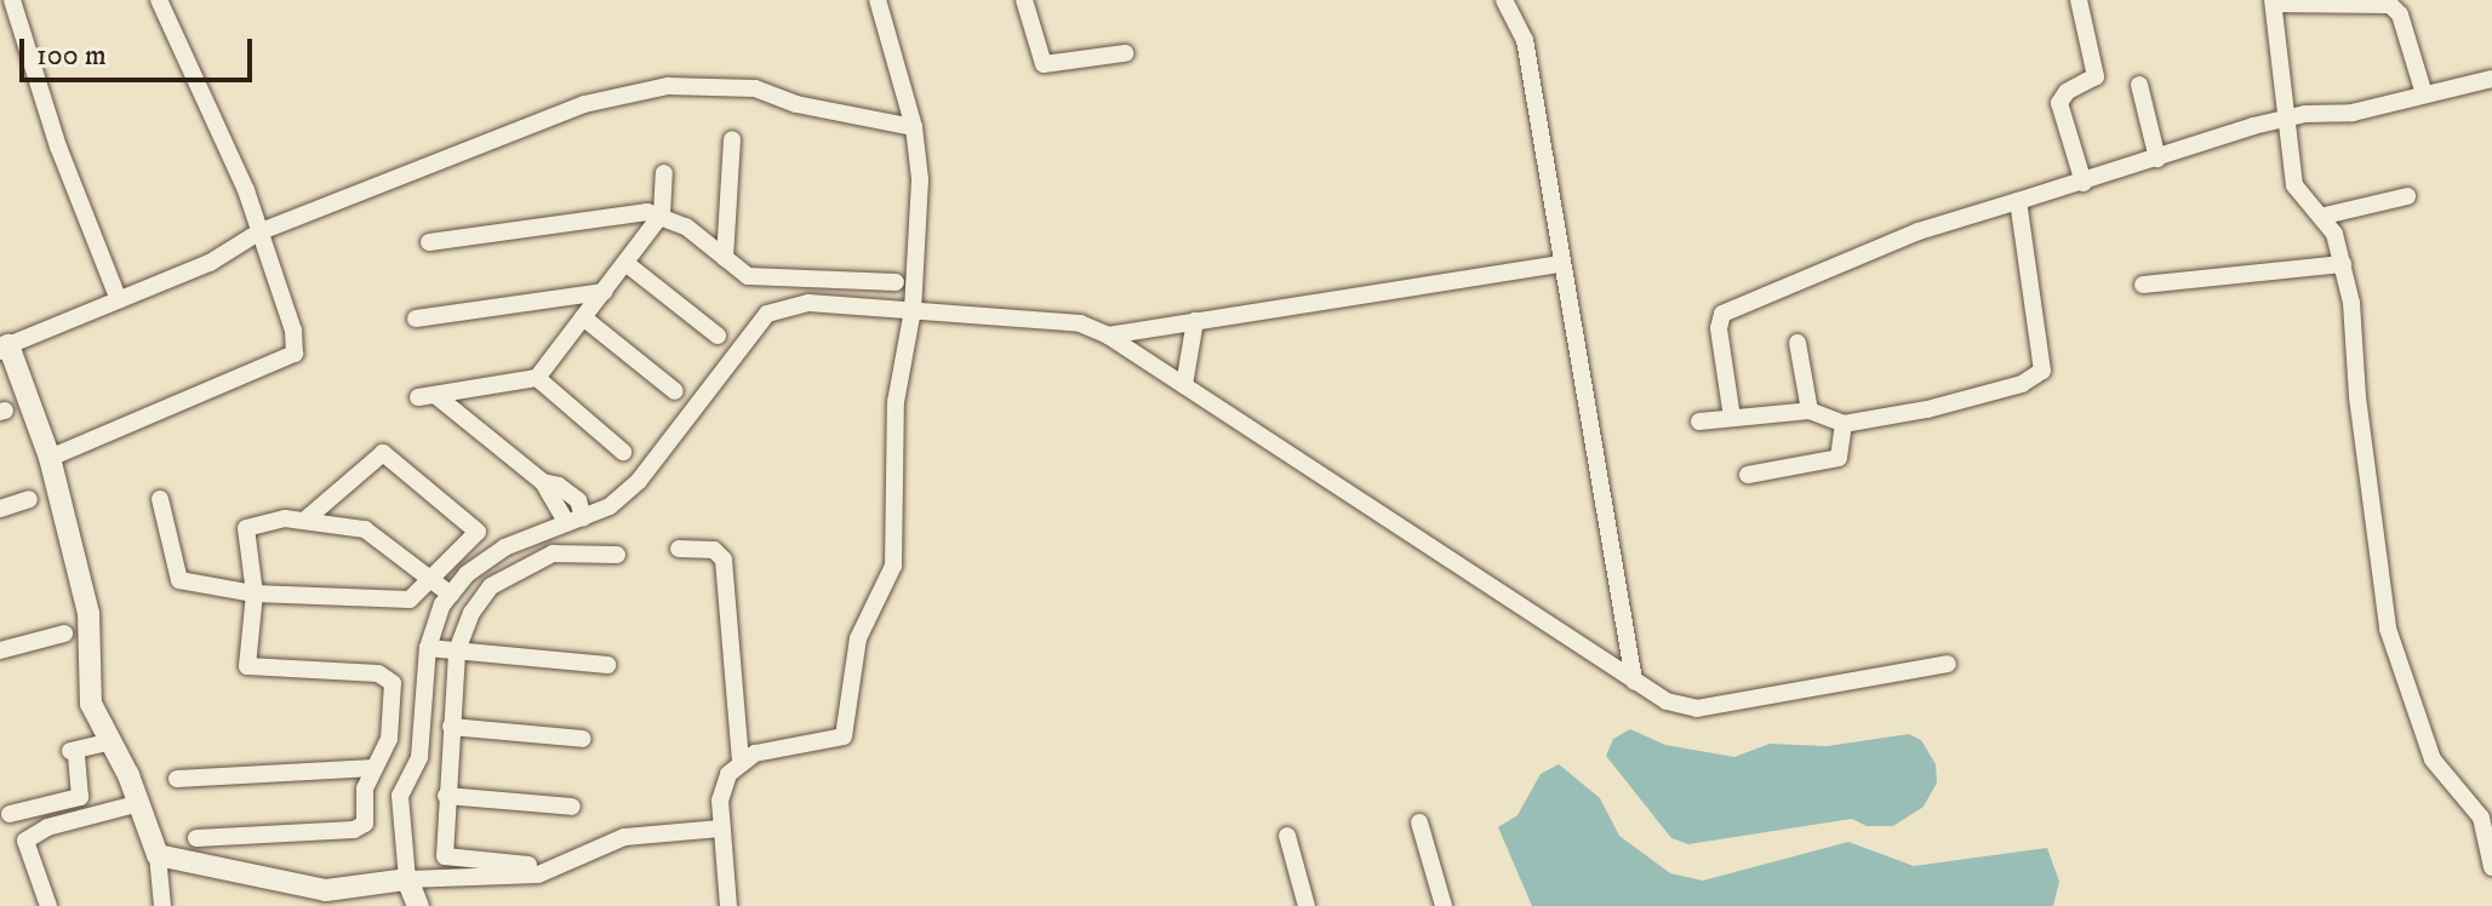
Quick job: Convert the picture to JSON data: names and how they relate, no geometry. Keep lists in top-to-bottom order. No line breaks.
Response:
{"scale_bar":"100 m"}
